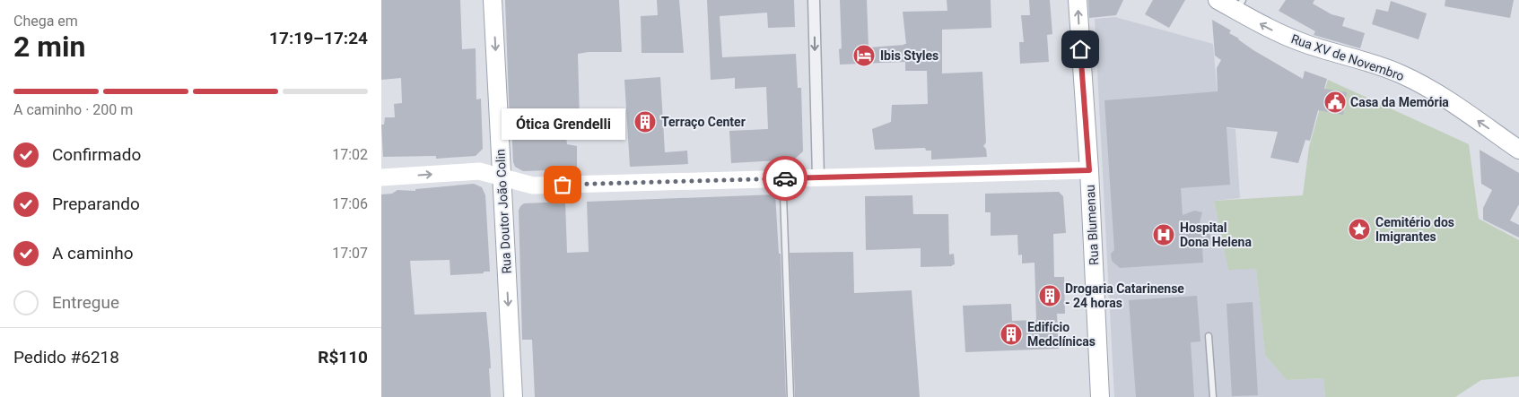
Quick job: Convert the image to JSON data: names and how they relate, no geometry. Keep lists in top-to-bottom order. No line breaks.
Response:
{"streets":{"main road":["Rua XV de Novembro","Rua Doutor João Colin","Rua Blumenau"]},"one_way":["Rua XV de Novembro","Rua Doutor João Colin","Rua Blumenau"],"places":{"hotel":["Ibis Styles"],"public building":["Casa da Memória"],"building":["Terraço Center","Drogaria Catarinense - 24 horas","Edifício Medclínicas"],"other":["Ótica Grendelli"],"place":["Cemitério dos Imigrantes"],"hospital":["Hospital Dona Helena"]},"page":{"heading":["2 min","Chega em","17:19–17:24"],"panel":["Pedido #6218","R$110"],"bar":"A caminho · 200 m","bubble":"Ótica Grendelli","list":[["Confirmado","17:02"],["Preparando","17:06"],["A caminho","17:07"],"Entregue"]}}
